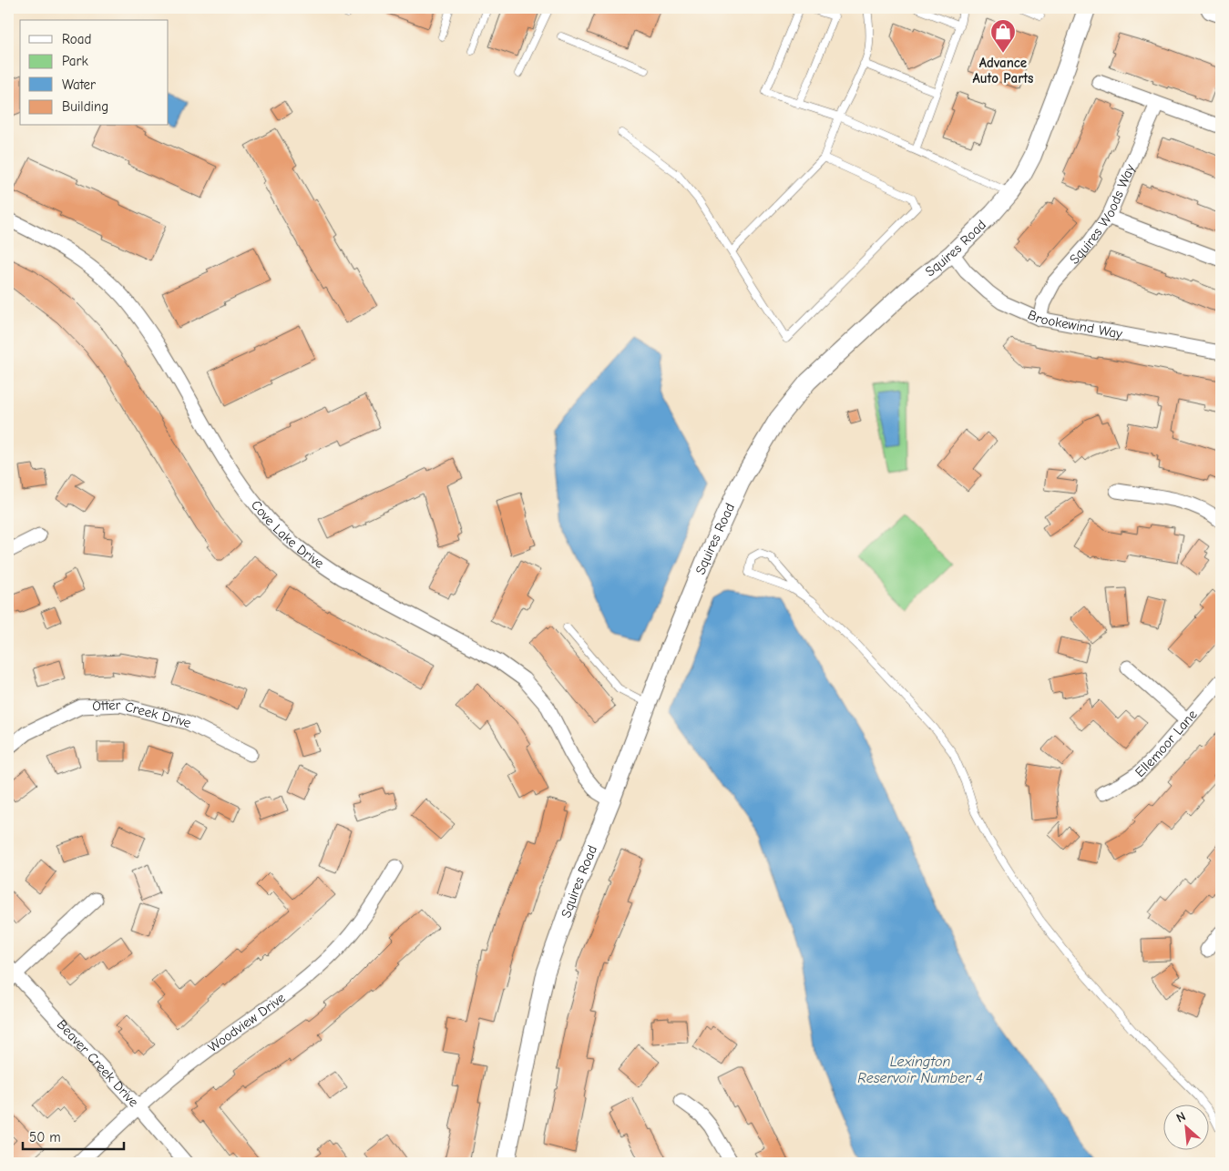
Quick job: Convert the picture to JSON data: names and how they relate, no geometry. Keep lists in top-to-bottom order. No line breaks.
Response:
{"streets":{"street":["Squires Woods Way","Squires Road","Brookewind Way","Cove Lake Drive","Otter Creek Drive","Ellemoor Lane","Woodview Drive","Beaver Creek Drive"]},"crossings":[["Squires Woods Way","Brookewind Way"],["Squires Road","Brookewind Way"],["Squires Road","Cove Lake Drive"],["Woodview Drive","Beaver Creek Drive"]],"water":["Lexington Reservoir Number 4"],"places":{"shop":["Advance Auto Parts"]},"legend":["Road","Park","Water","Building"],"scale_bar":"50 m","north":"top left"}
